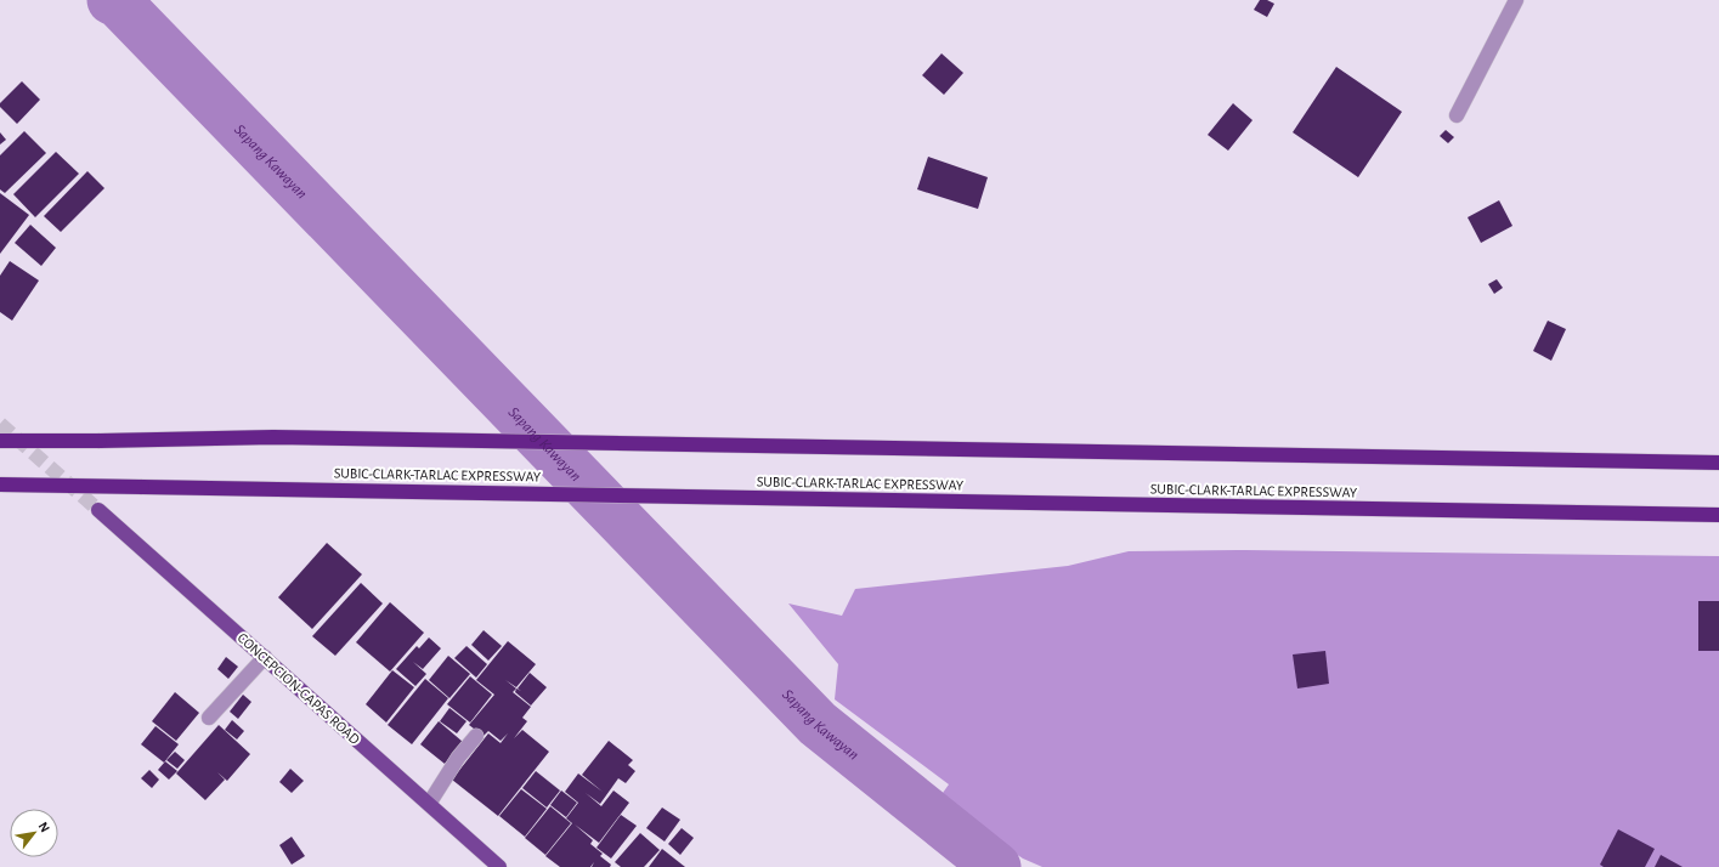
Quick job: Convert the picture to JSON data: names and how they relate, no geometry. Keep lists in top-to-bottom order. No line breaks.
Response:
{"streets":{"highway":["SUBIC-CLARK-TARLAC EXPRESSWAY"],"main road":["CONCEPCION-CAPAS ROAD"]},"water":["Sapang Kawayan"],"north":"top right"}
